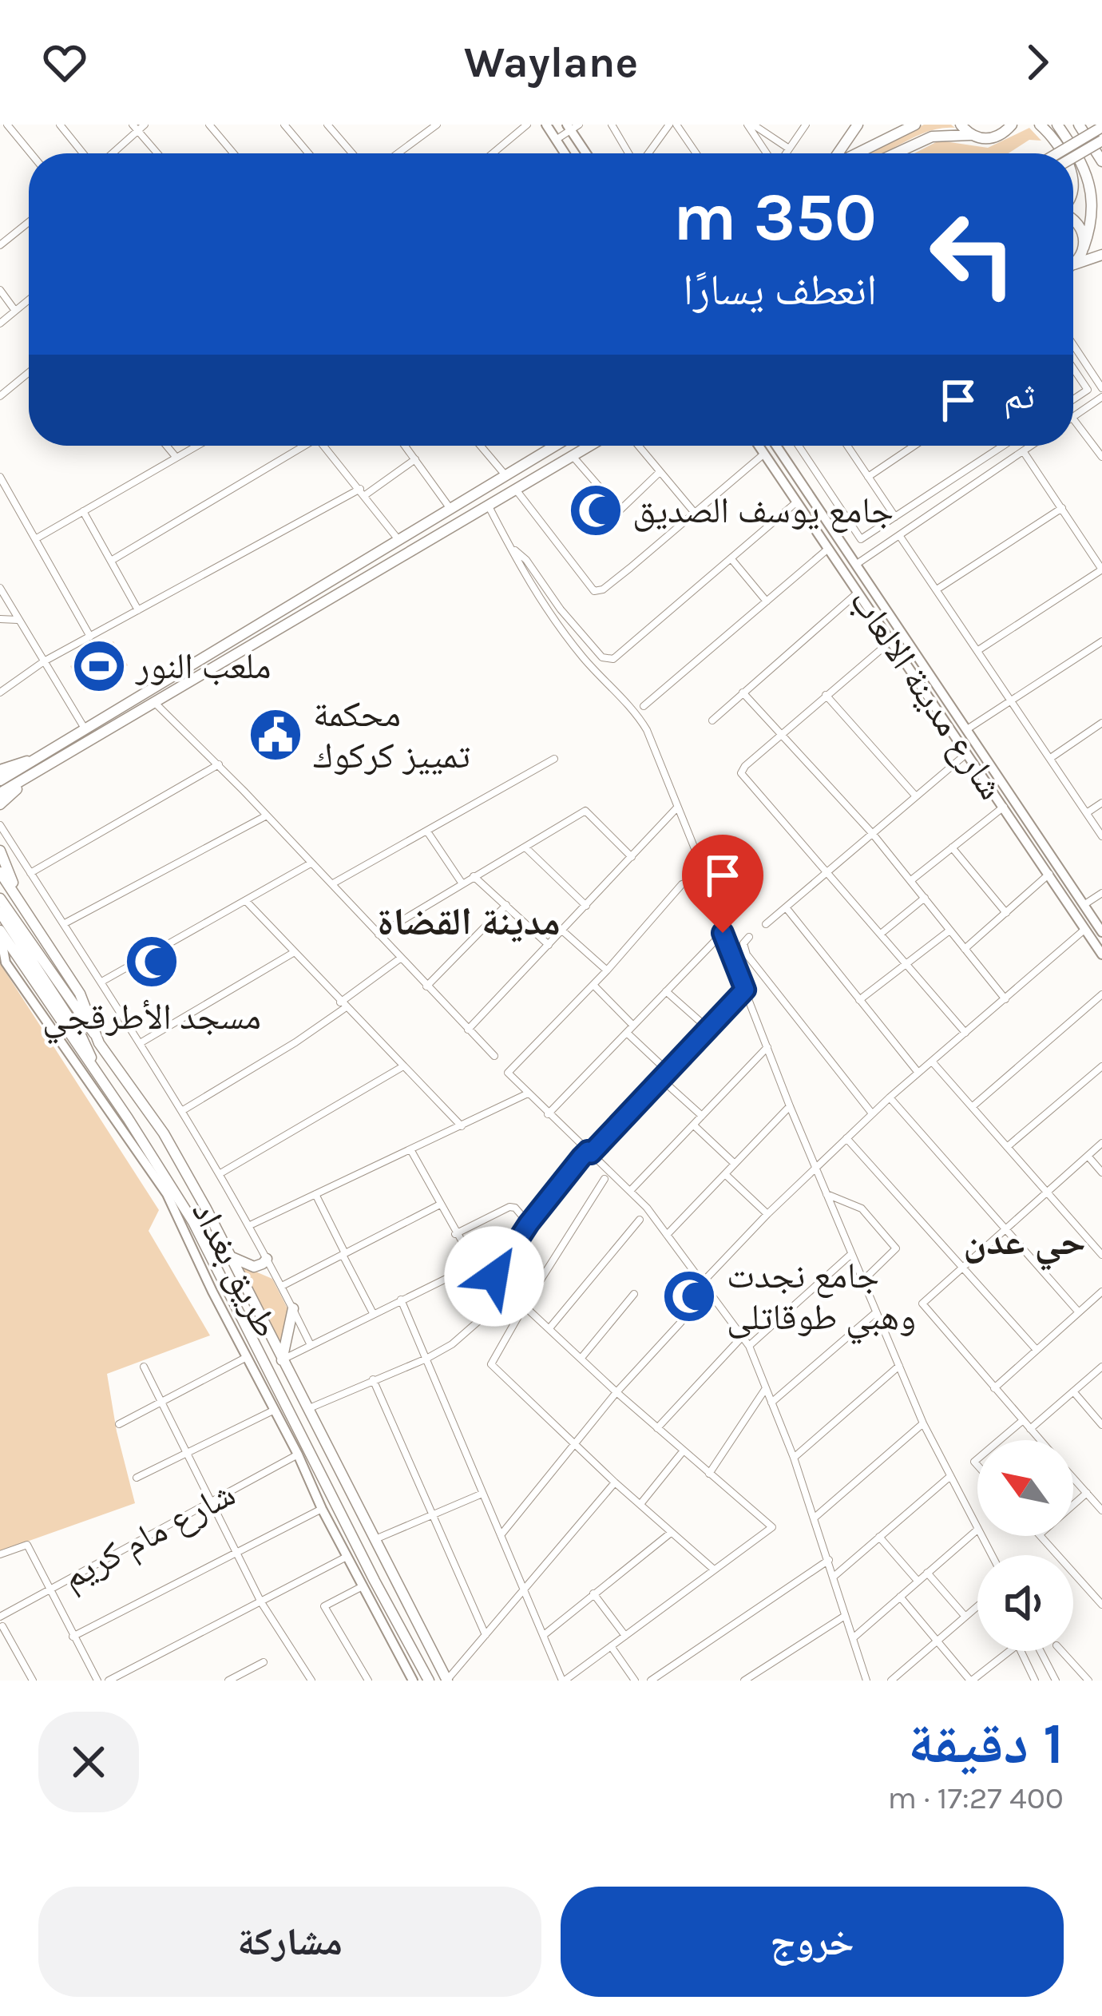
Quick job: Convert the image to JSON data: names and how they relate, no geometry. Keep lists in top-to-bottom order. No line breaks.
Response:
{"streets":{"main road":["شارع مدينة الالعاب","طريق بغداد"],"street":["شارع مام كريم"]},"districts":["مدينة القضاة","حي عدن"],"places":{"mosque":["جامع يوسف الصديق","مسجد الأطرقجي","جامع نجدت وهبي طوقاتلى"],"sports":["ملعب النور"],"public building":["محكمة تمييز كركوك"]},"north":"top left","page":{"header":"Waylane","turn":["350 m","انعطف يسارًا"],"then":"ثم","heading":["1 دقيقة","400 m · 17:27"],"buttons":["خروج","مشاركة"]}}
